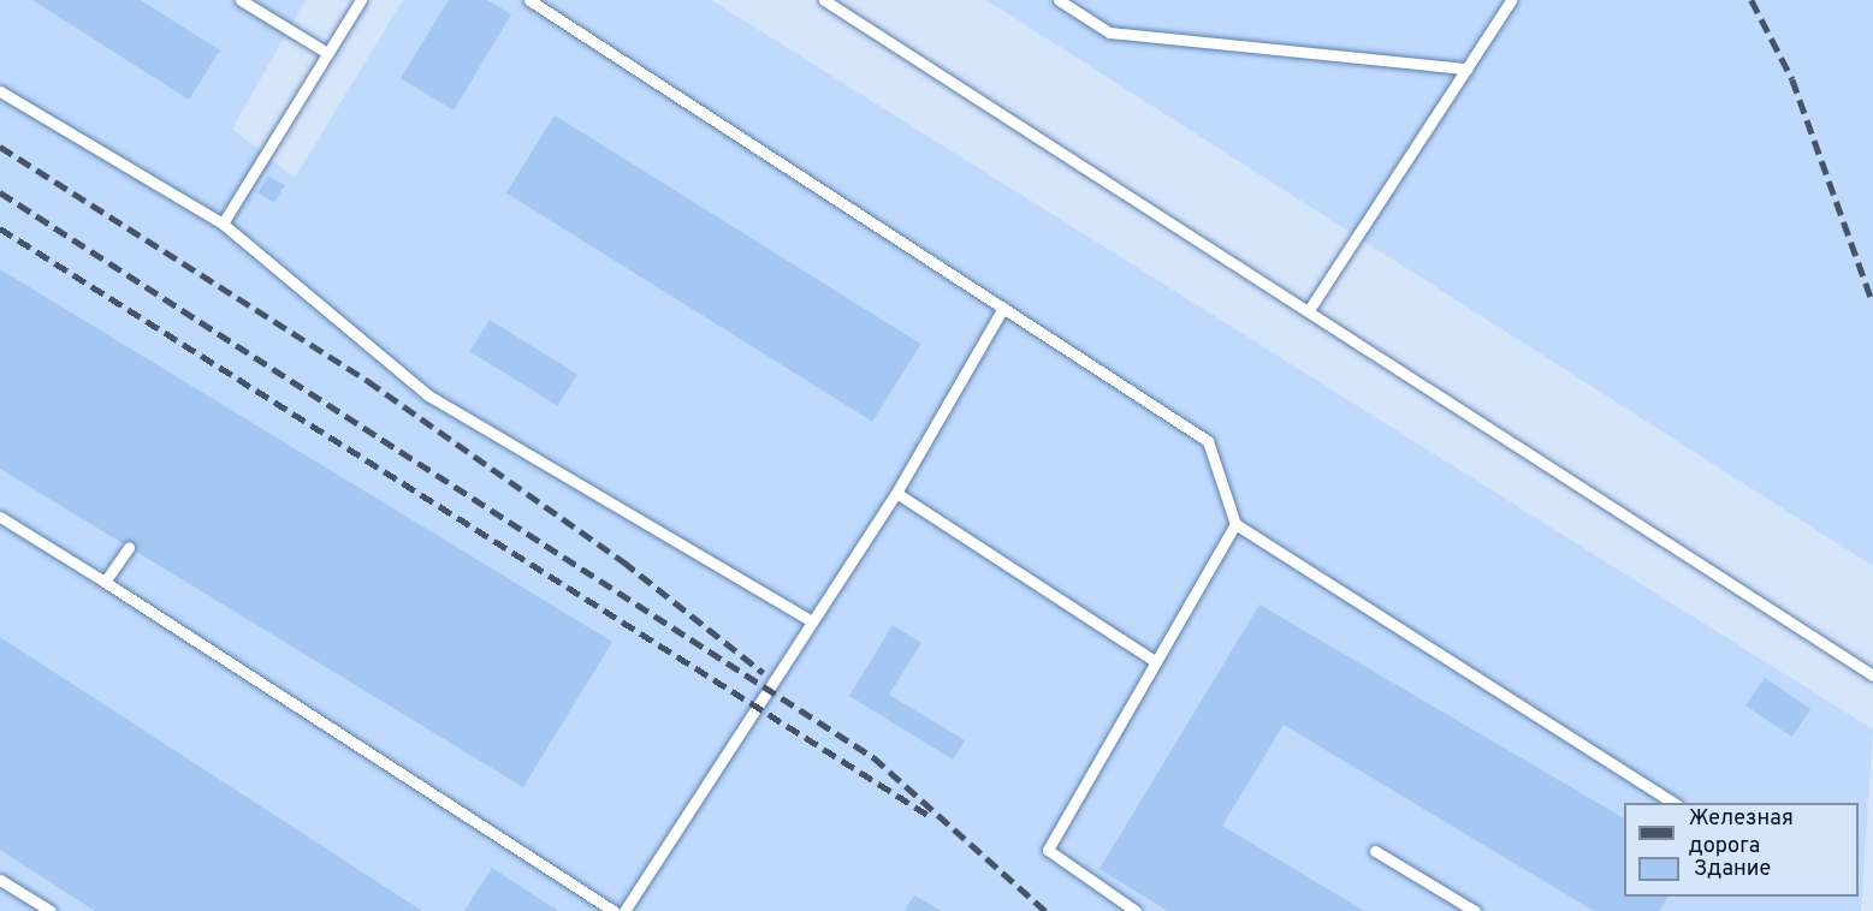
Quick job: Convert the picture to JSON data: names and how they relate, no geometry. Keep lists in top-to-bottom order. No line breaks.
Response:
{"legend":["Железная дорога","Здание"]}
